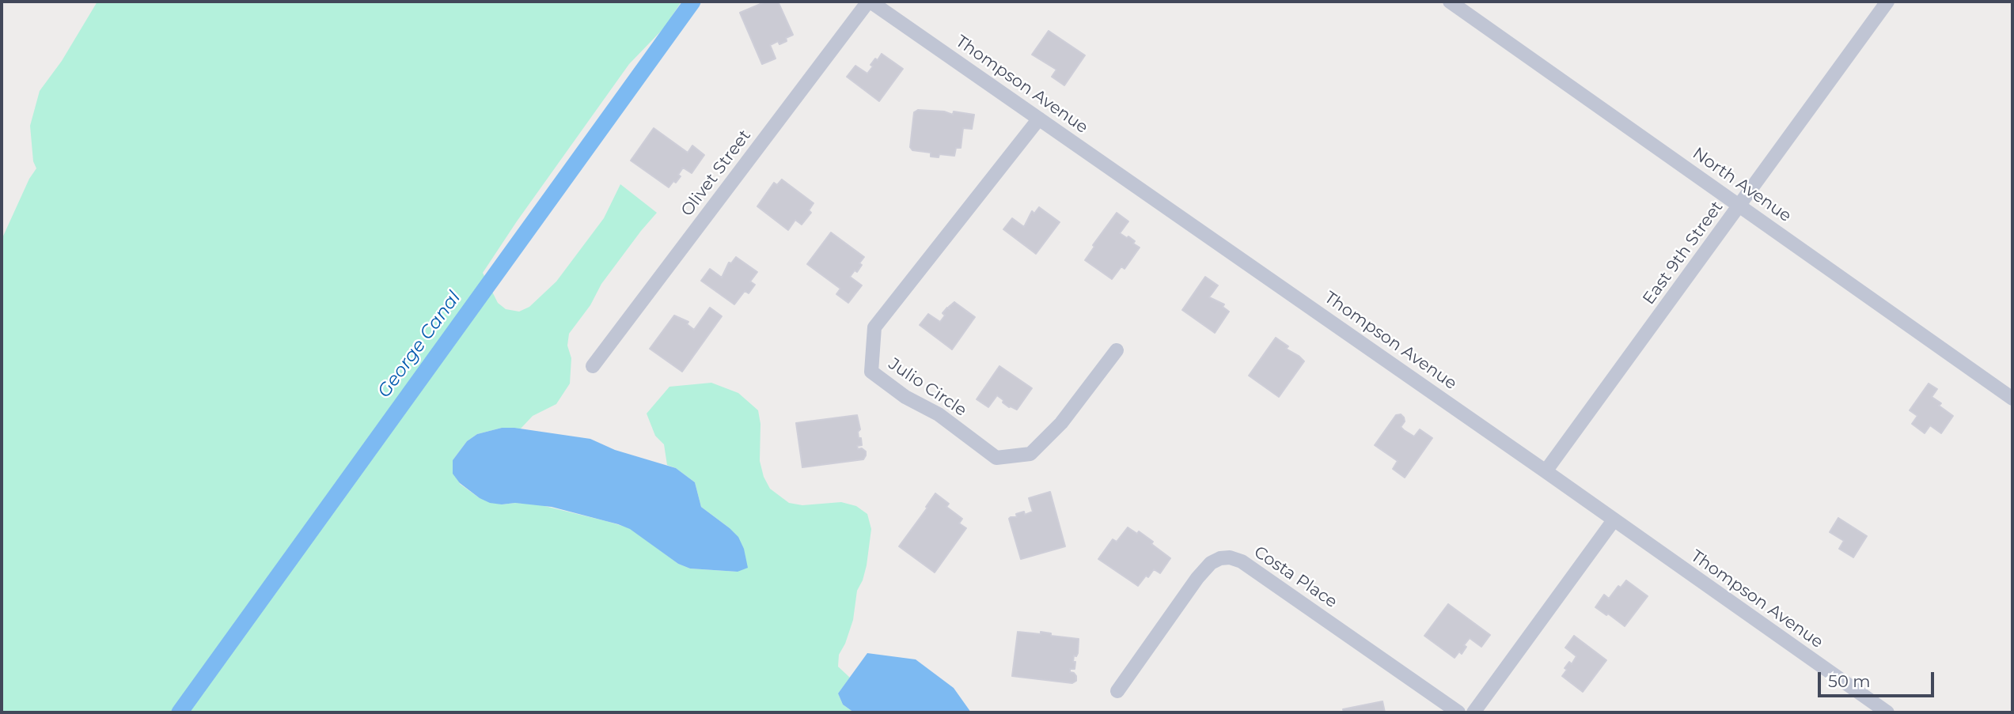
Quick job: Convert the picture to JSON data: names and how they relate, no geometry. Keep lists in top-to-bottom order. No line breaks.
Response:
{"streets":{"street":["Thompson Avenue","Olivet Street","North Avenue","East 9th Street","Julio Circle","Costa Place"]},"crossings":[["Thompson Avenue","Olivet Street"],["Thompson Avenue","East 9th Street"],["Thompson Avenue","Julio Circle"],["North Avenue","East 9th Street"]],"water":["George Canal"],"scale_bar":"50 m"}
